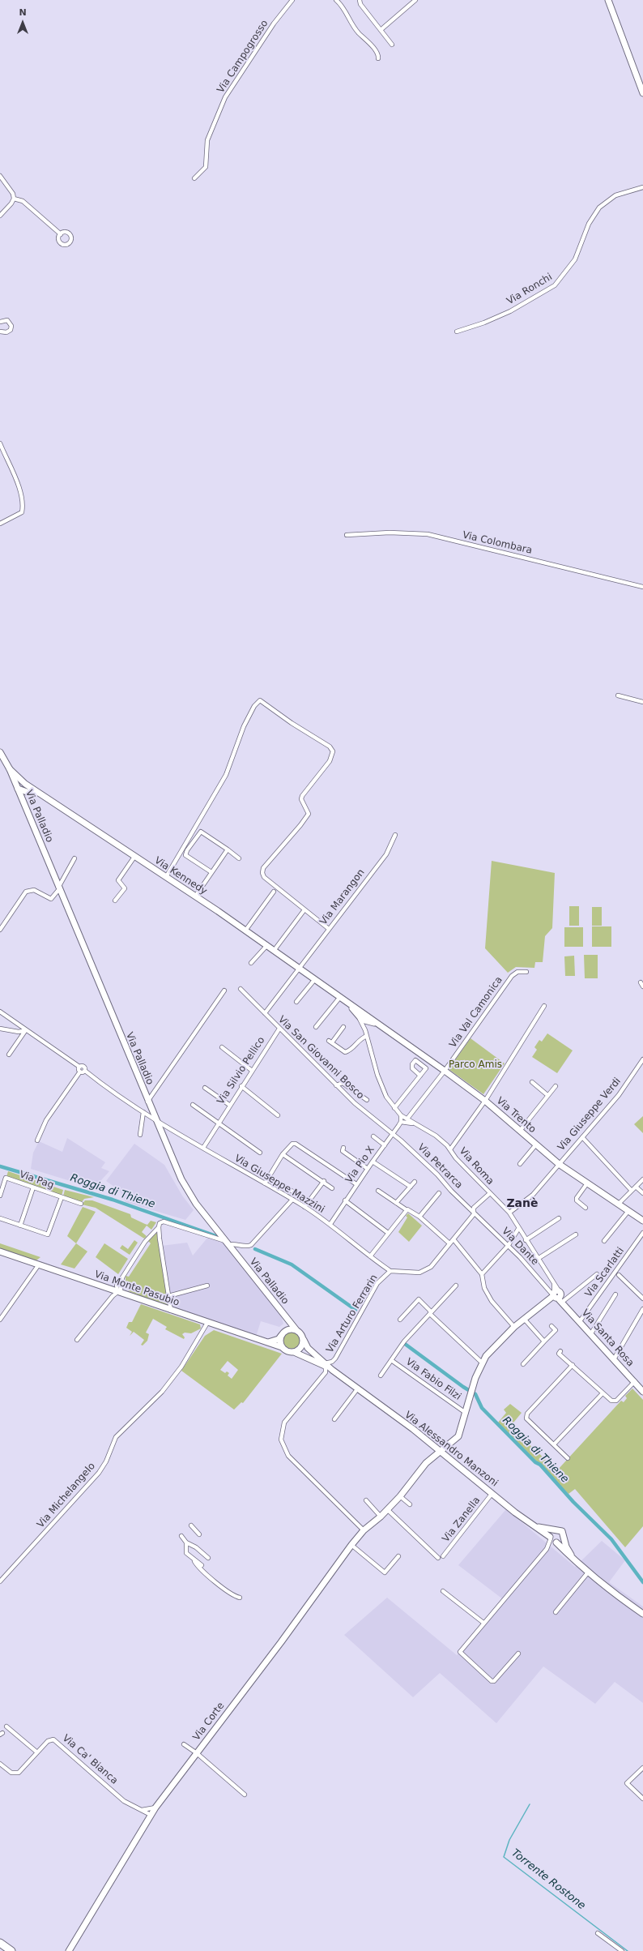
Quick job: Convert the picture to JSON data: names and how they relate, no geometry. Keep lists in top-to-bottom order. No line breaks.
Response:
{"streets":{"street":["Via Campogrosso","Via Ronchi","Via Colombara","Via Palladio","Via Kennedy","Via Marangon","Via Val Camonica","Via San Giovanni Bosco","Via Silvio Pellico","Via Giuseppe Verdi","Via Trento","Via Pio X","Via Petrarca","Via Roma","Via Pag","Via Giuseppe Mazzini","Via Dante","Via Scarlatti","Via Monte Pasubio","Via Arturo Ferrarin","Via Santa Rosa","Via Fabio Filzi","Via Alessandro Manzoni","Via Michelangelo","Via Zanella","Via Corte","Via Ca' Bianca"]},"crossings":[["Via Palladio","Via Kennedy"],["Via Palladio","Via Giuseppe Mazzini"],["Via Palladio","Via Monte Pasubio"],["Via Palladio","Via Alessandro Manzoni"],["Via Kennedy","Via Marangon"],["Via Kennedy","Via Trento"],["Via Kennedy","Via Roma"],["Via Marangon","Via San Giovanni Bosco"],["Via Val Camonica","Via Trento"],["Via Val Camonica","Via Roma"],["Via San Giovanni Bosco","Via Silvio Pellico"],["Via San Giovanni Bosco","Via Pio X"],["Via San Giovanni Bosco","Via Petrarca"],["Via Silvio Pellico","Via Giuseppe Mazzini"],["Via Giuseppe Verdi","Via Trento"],["Via Giuseppe Verdi","Via Roma"],["Via Trento","Via Roma"],["Via Pio X","Via Petrarca"],["Via Pio X","Via Roma"],["Via Pio X","Via Giuseppe Mazzini"],["Via Petrarca","Via Dante"],["Via Petrarca","Via Arturo Ferrarin"],["Via Roma","Via Arturo Ferrarin"],["Via Giuseppe Mazzini","Via Arturo Ferrarin"],["Via Dante","Via Arturo Ferrarin"],["Via Dante","Via Santa Rosa"],["Via Scarlatti","Via Santa Rosa"],["Via Monte Pasubio","Via Alessandro Manzoni"],["Via Monte Pasubio","Via Michelangelo"],["Via Arturo Ferrarin","Via Alessandro Manzoni"],["Via Fabio Filzi","Via Corte"],["Via Alessandro Manzoni","Via Zanella"],["Via Alessandro Manzoni","Via Corte"],["Via Corte","Via Ca' Bianca"]],"districts":["Zanè"],"water":["Roggia di Thiene","Torrente Rostone"],"parks":["Parco Amis"],"north":"top"}
